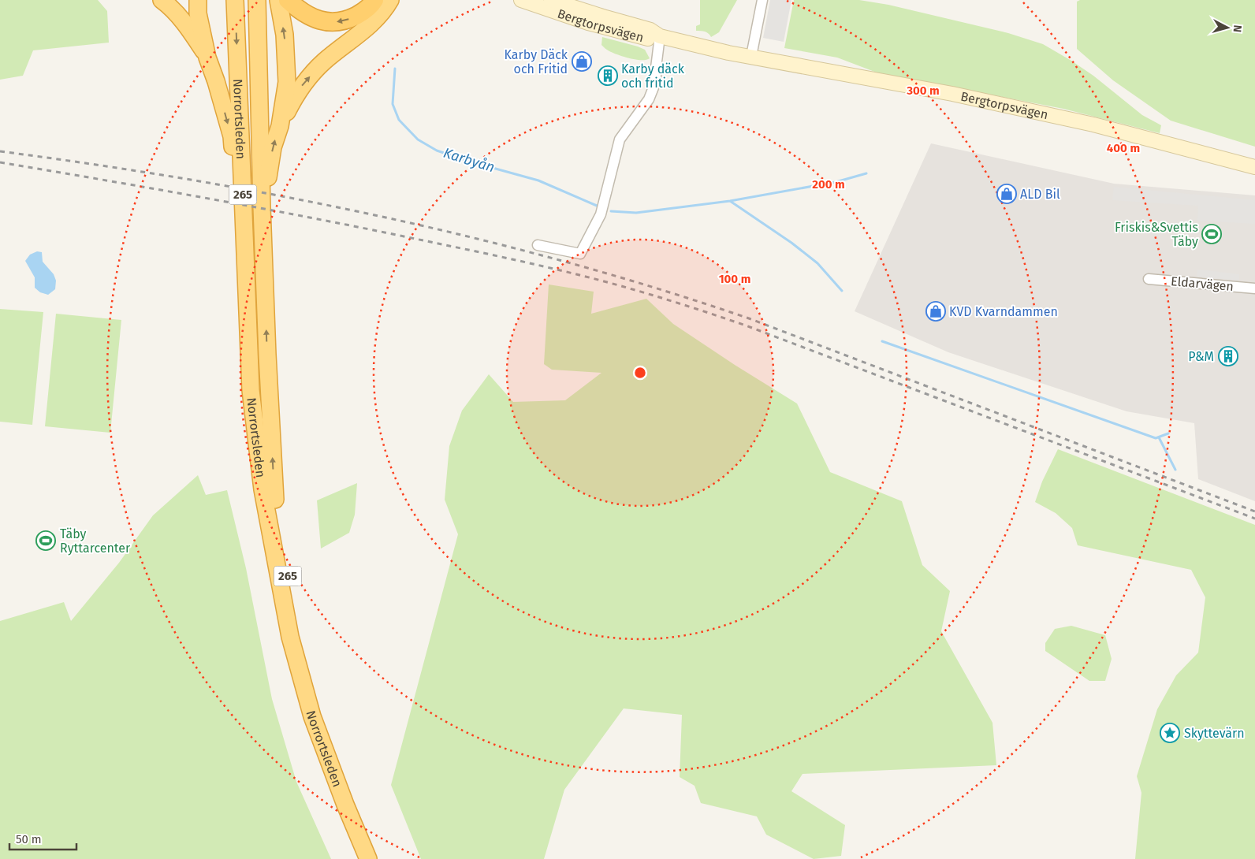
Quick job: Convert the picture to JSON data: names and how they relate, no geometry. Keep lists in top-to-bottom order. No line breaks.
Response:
{"streets":{"highway":["Norrortsleden","265"],"main road":["Bergtorpsvägen"],"street":["Eldarvägen"]},"water":["Karbyån"],"places":{"shop":["Karby Däck och Fritid","ALD Bil","KVD Kvarndammen"],"building":["Karby däck och fritid","P&M"],"sports":["Friskis&Svettis Täby","Täby Ryttarcenter"],"place":["Skyttevärn"]},"scale_bar":"50 m","north":"right","rings":["300 m","400 m","200 m","100 m"]}
